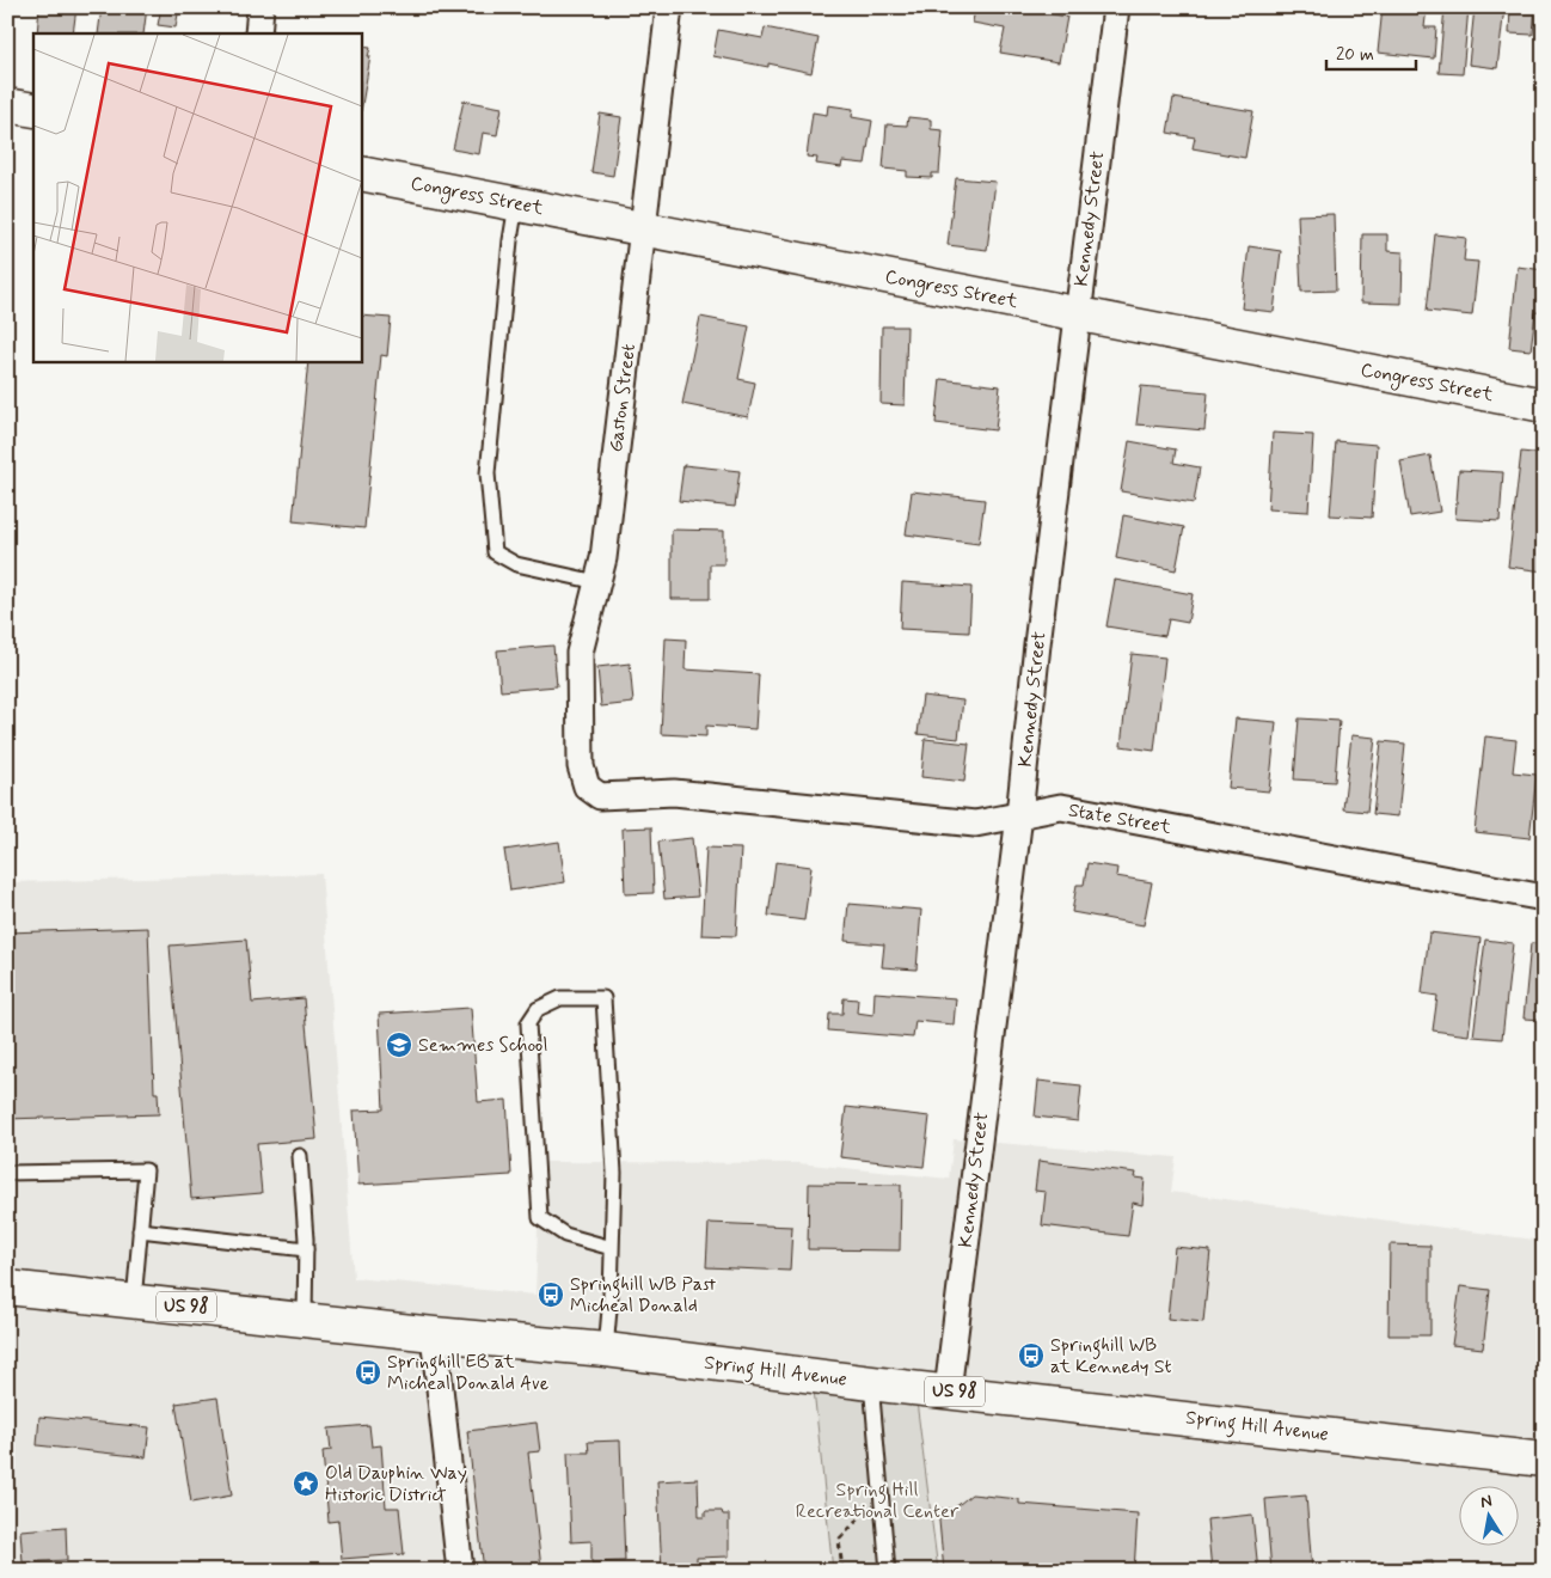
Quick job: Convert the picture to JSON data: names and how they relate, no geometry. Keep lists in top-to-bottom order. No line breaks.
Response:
{"streets":{"main road":["Congress Street","US 98","Spring Hill Avenue"],"street":["Kennedy Street","Gaston Street","State Street"]},"crossings":[["Congress Street","Kennedy Street"],["Congress Street","Gaston Street"],["Kennedy Street","State Street"],["Kennedy Street","Spring Hill Avenue"],["Gaston Street","State Street"]],"parks":["Spring Hill Recreational Center"],"places":{"school or university":["Semmes School"],"bus stop":["Springhill WB Past Micheal Donald","Springhill WB at Kennedy St","Springhill EB at Micheal Donald Ave"],"place":["Old Dauphin Way Historic District"]},"scale_bar":"20 m","north":"top"}
